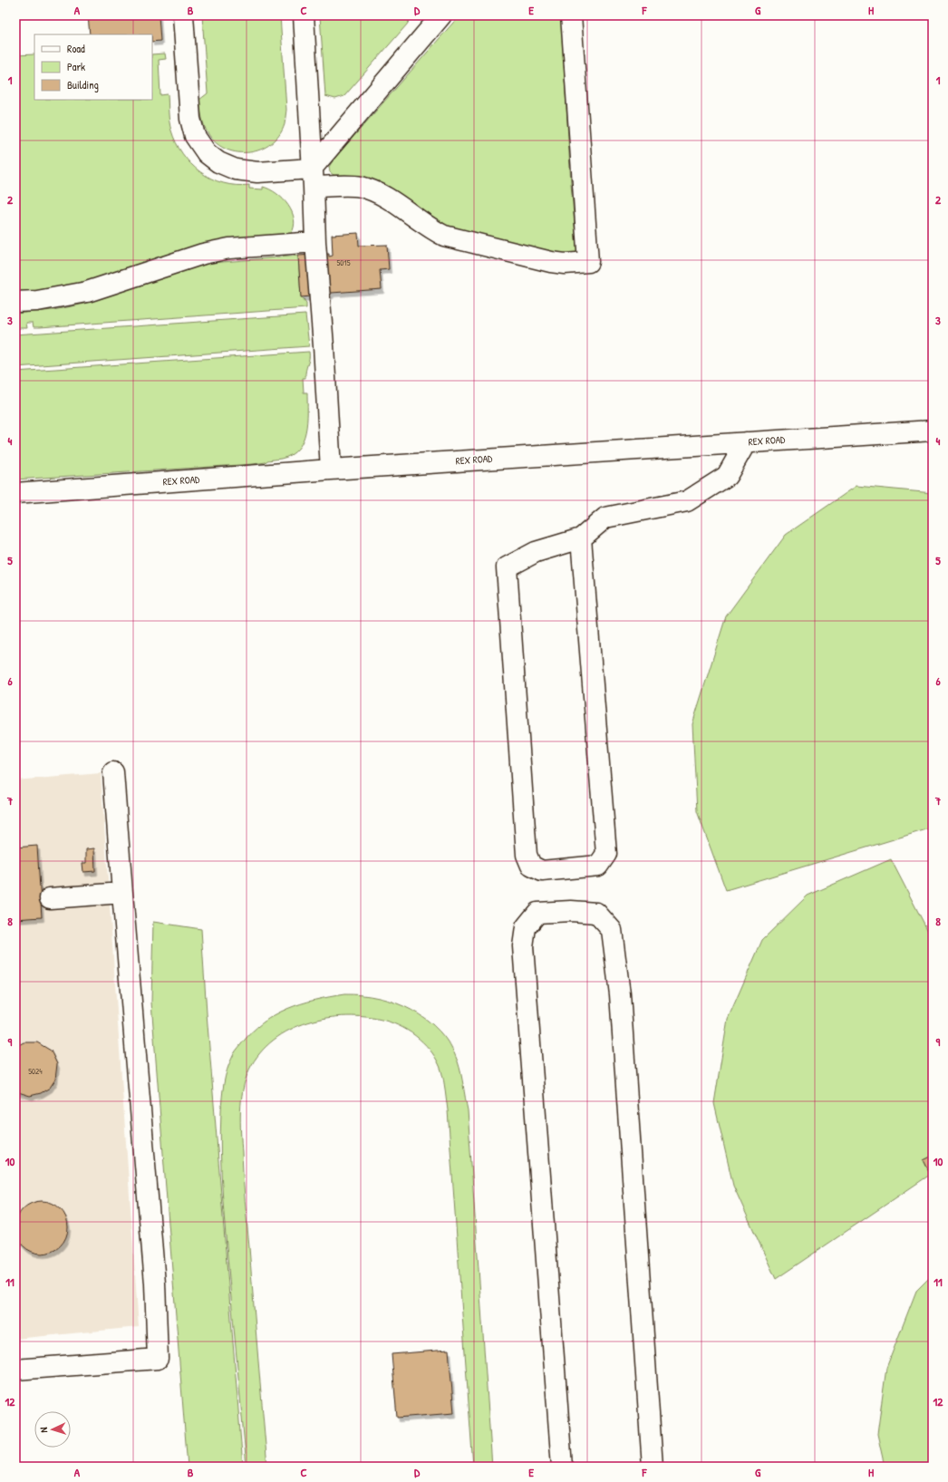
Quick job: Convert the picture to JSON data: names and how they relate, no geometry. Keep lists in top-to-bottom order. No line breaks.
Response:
{"streets":{"lane":["REX ROAD"]},"house_numbers":["5015","5024"],"legend":["Road","Park","Building"],"north":"left","grid":{"columns":["A","B","C","D","E","F","G","H"],"rows":["1","2","3","4","5","6","7","8","9","10","11","12"]}}
